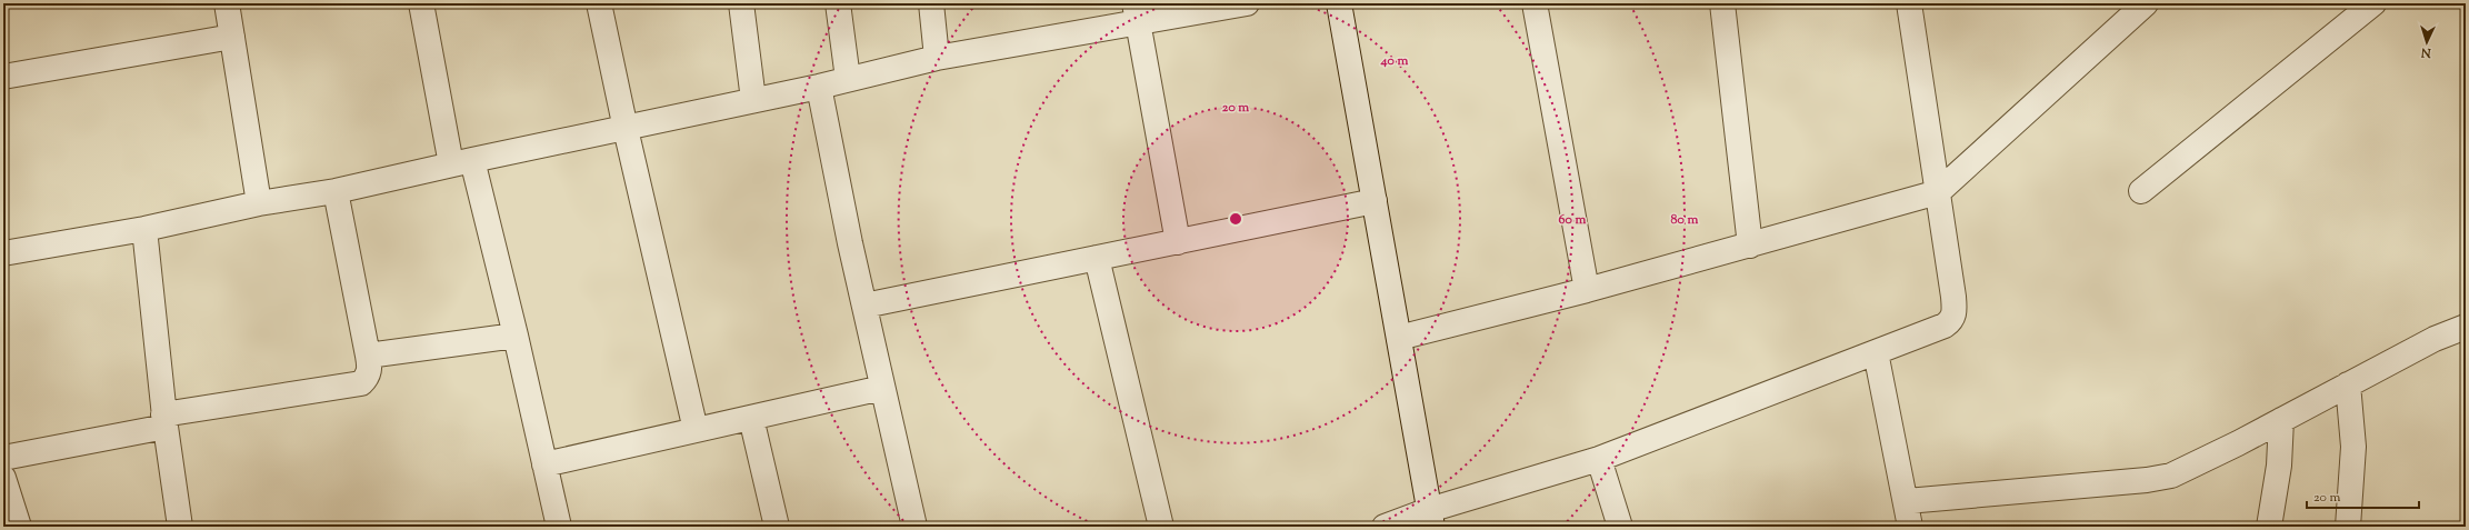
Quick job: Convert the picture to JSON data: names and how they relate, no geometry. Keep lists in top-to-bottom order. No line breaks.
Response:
{"scale_bar":"20 m","north":"bottom","rings":["40 m","20 m","60 m","80 m"]}
